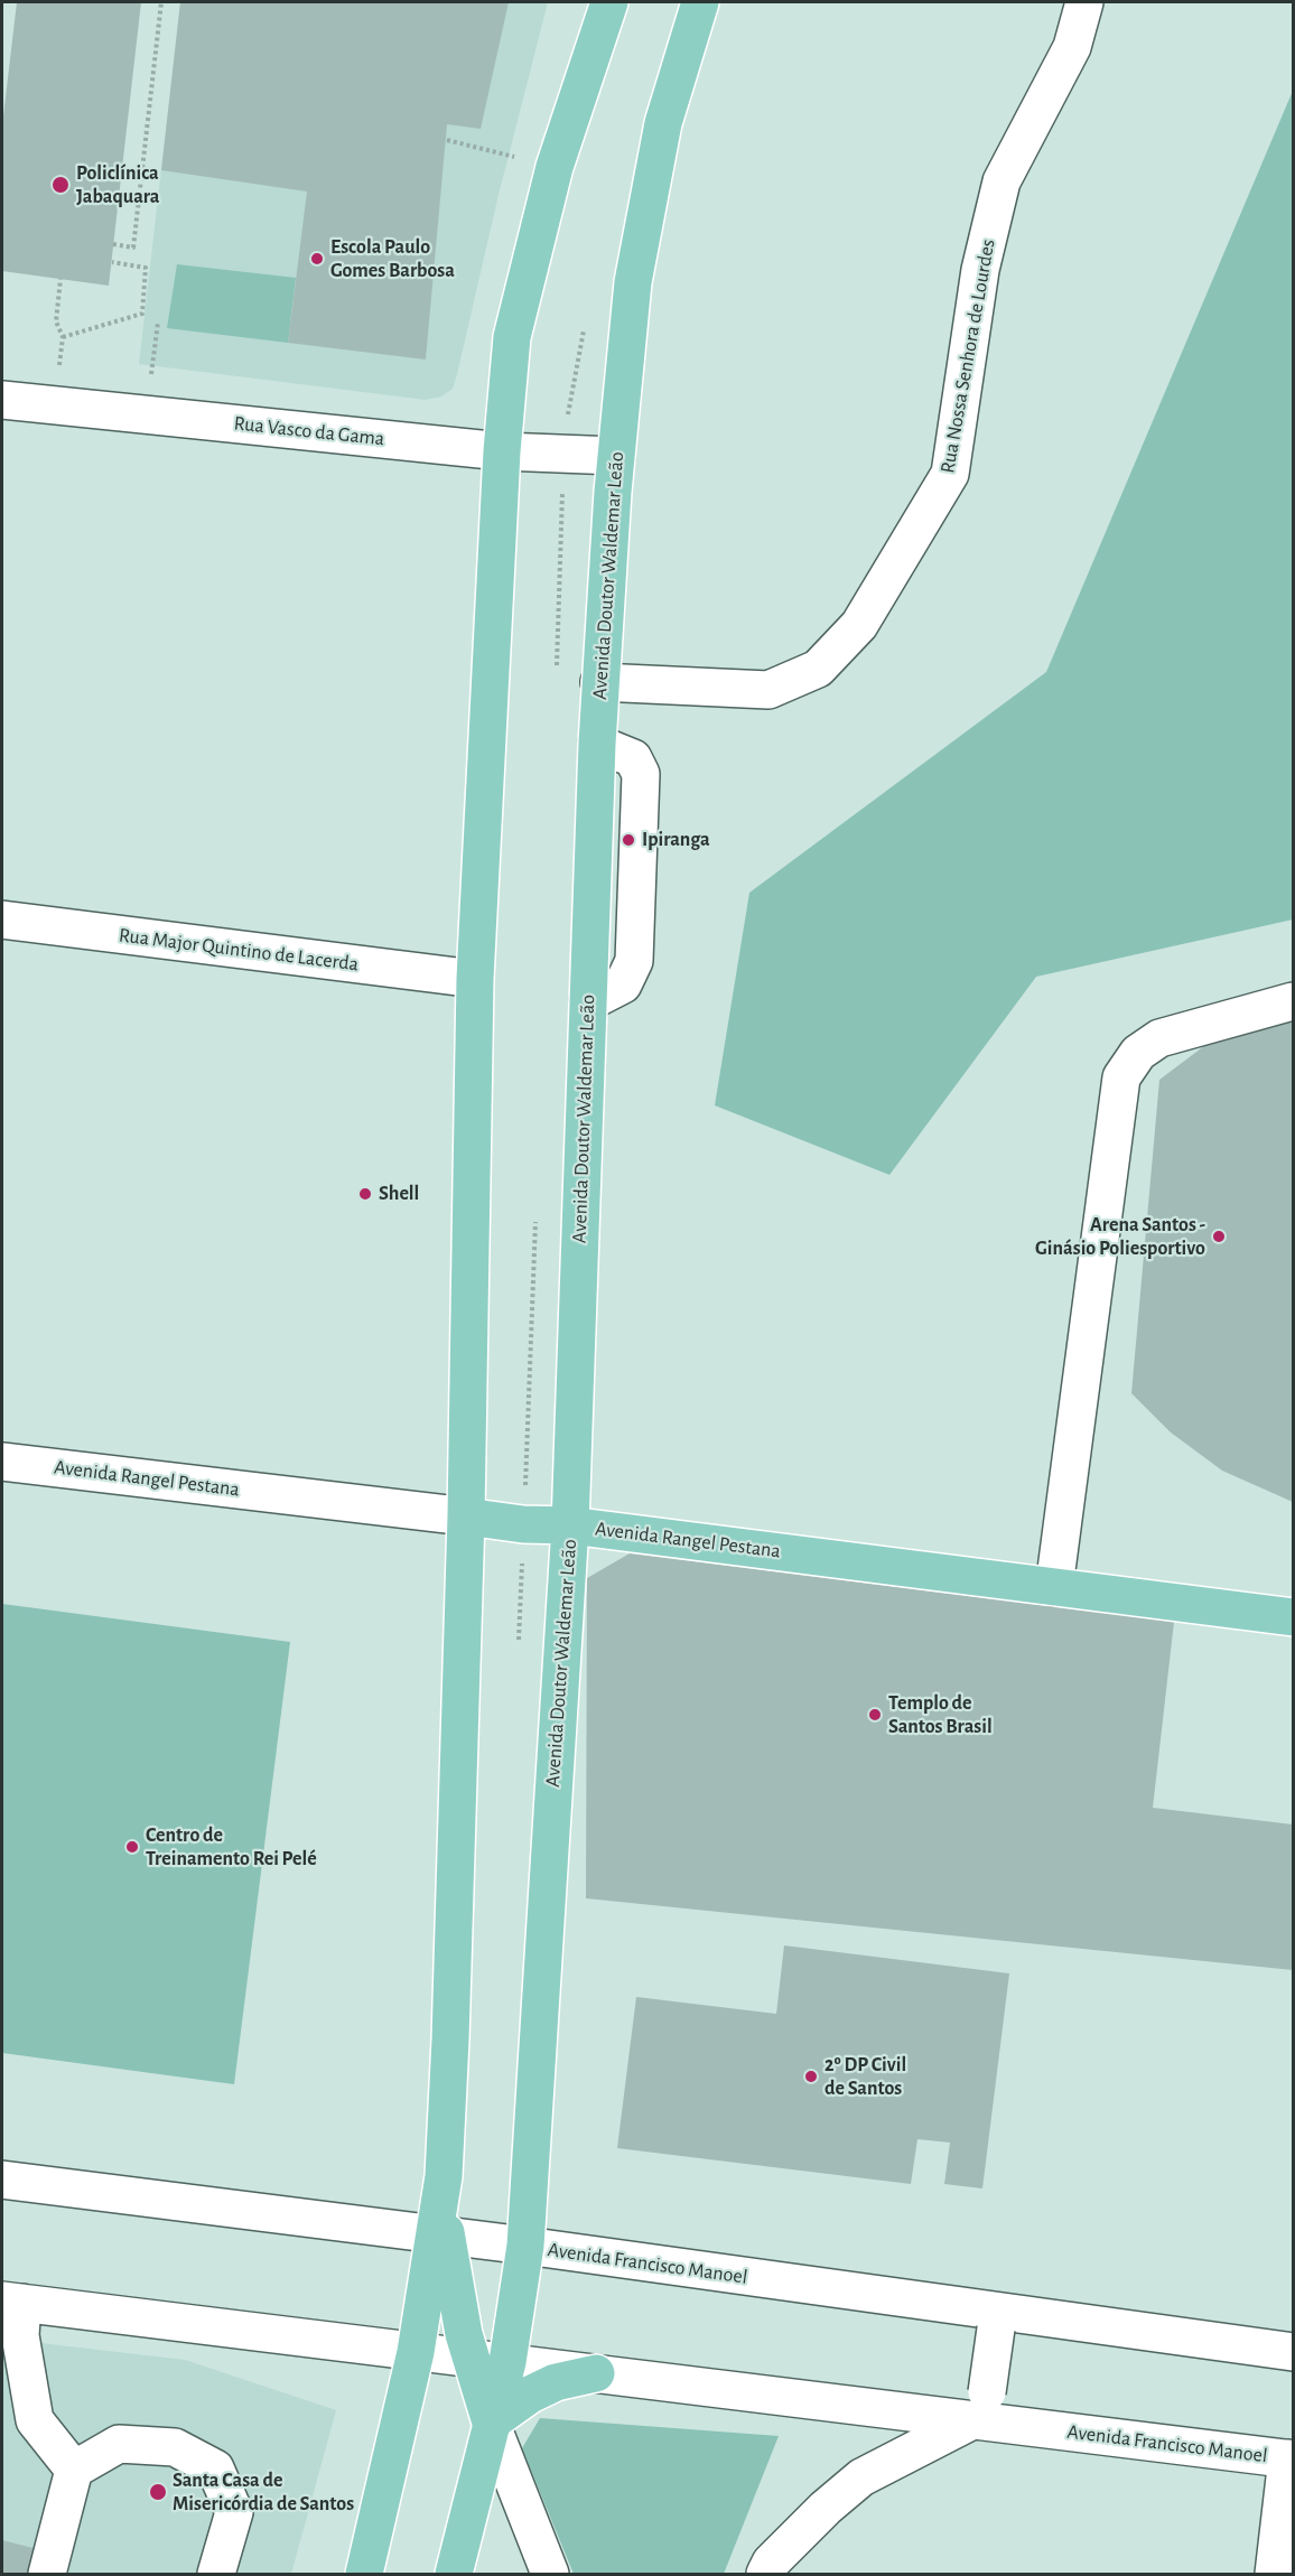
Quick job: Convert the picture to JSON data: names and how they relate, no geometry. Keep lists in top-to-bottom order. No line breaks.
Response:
{"streets":{"main road":["Avenida Doutor Waldemar Leão","Avenida Rangel Pestana"],"street":["Rua Nossa Senhora de Lourdes","Rua Vasco da Gama","Rua Major Quintino de Lacerda","Avenida Francisco Manoel"]},"crossings":[["Rua Nossa Senhora de Lourdes","Avenida Doutor Waldemar Leão"],["Rua Vasco da Gama","Avenida Doutor Waldemar Leão"],["Avenida Doutor Waldemar Leão","Avenida Rangel Pestana"],["Avenida Doutor Waldemar Leão","Avenida Francisco Manoel"]],"places":["Policlínica Jabaquara","Escola Paulo Gomes Barbosa","Ipiranga","Shell","Arena Santos - Ginásio Poliesportivo","Templo de Santos Brasil","Centro de Treinamento Rei Pelé","2º DP Civil de Santos","Santa Casa de Misericórdia de Santos"]}
